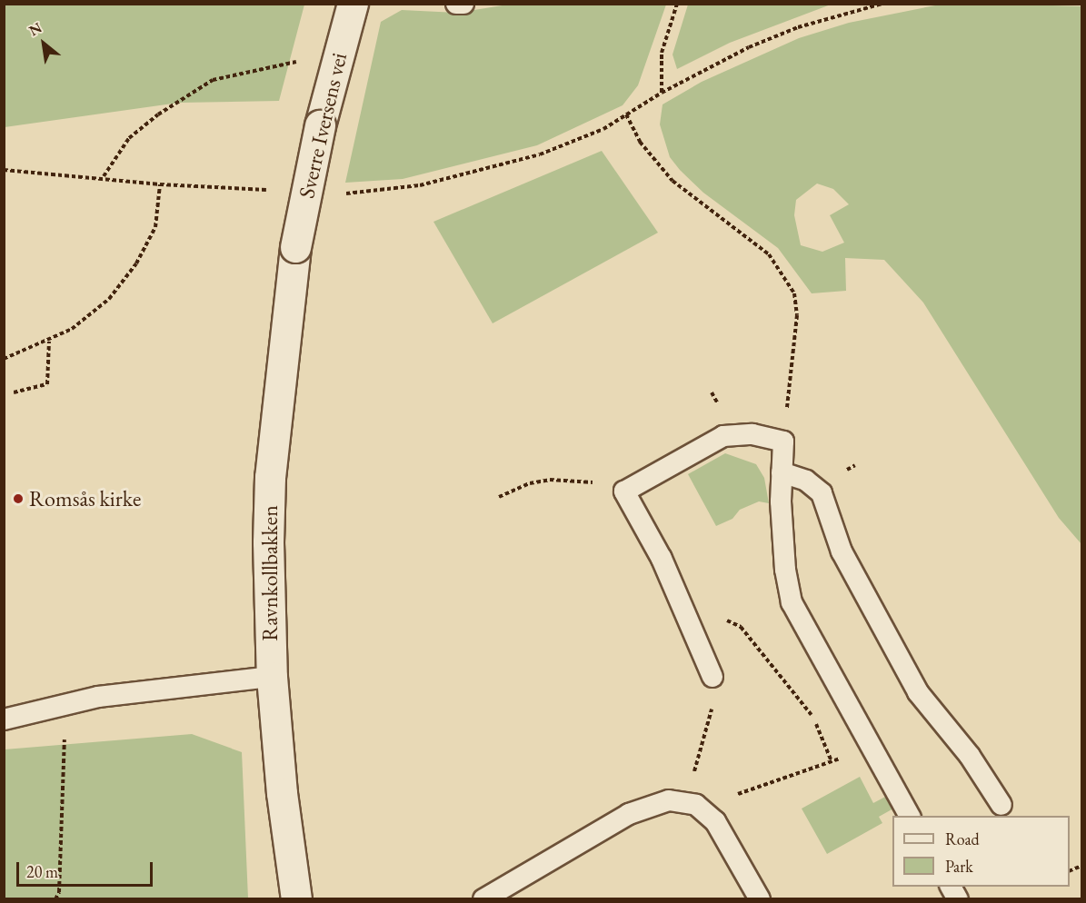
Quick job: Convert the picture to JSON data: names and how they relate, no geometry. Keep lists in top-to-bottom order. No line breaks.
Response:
{"streets":{"street":["Sverre Iversens vei","Ravnkollbakken"]},"crossings":[["Sverre Iversens vei","Ravnkollbakken"]],"places":["Romsås kirke"],"legend":["Road","Park"],"scale_bar":"20 m","north":"top left"}
